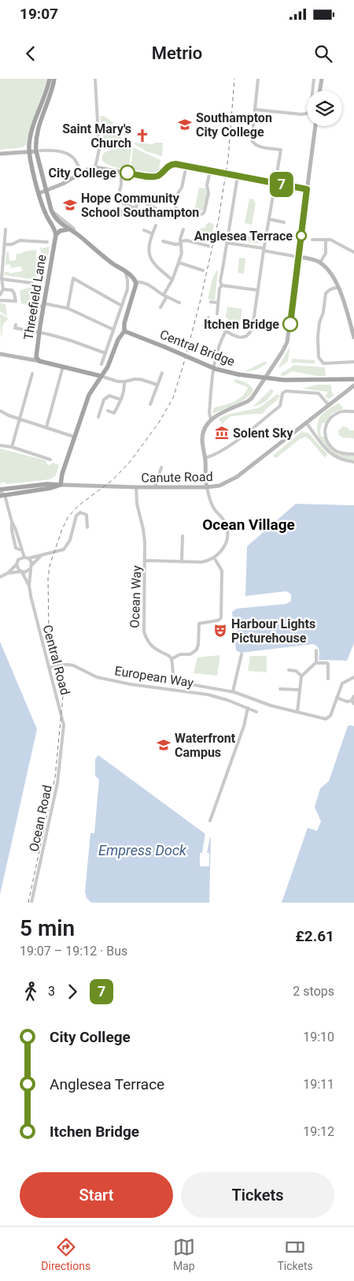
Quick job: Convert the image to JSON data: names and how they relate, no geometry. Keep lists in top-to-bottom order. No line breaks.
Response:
{"streets":{"main road":["Threefield Lane","Central Bridge"],"street":["Canute Road","Ocean Way","Central Road","European Way","Ocean Road"]},"crossings":[["Central Road","European Way"],["Central Road","Ocean Road"]],"districts":["Ocean Village"],"water":["Empress Dock"],"places":{"school or university":["Southampton City College","Hope Community School Southampton","Waterfront Campus"],"church":["Saint Mary's Church"],"other":["City College","Anglesea Terrace","Itchen Bridge"],"museum":["Solent Sky"],"theatre":["Harbour Lights Picturehouse"]},"lines":["bus line 7"],"page":{"status":"19:07","header":"Metrio","on_map":"7","heading":["5 min","19:07 – 19:12 · Bus","£2.61"],"legs":["3","7","2 stops"],"list":[{"name":"City College","value":"19:10"},{"name":"Anglesea Terrace","value":"19:11"},{"name":"Itchen Bridge","value":"19:12"}],"buttons":["Start","Tickets"],"tabs":["Directions","Map","Tickets"]}}
